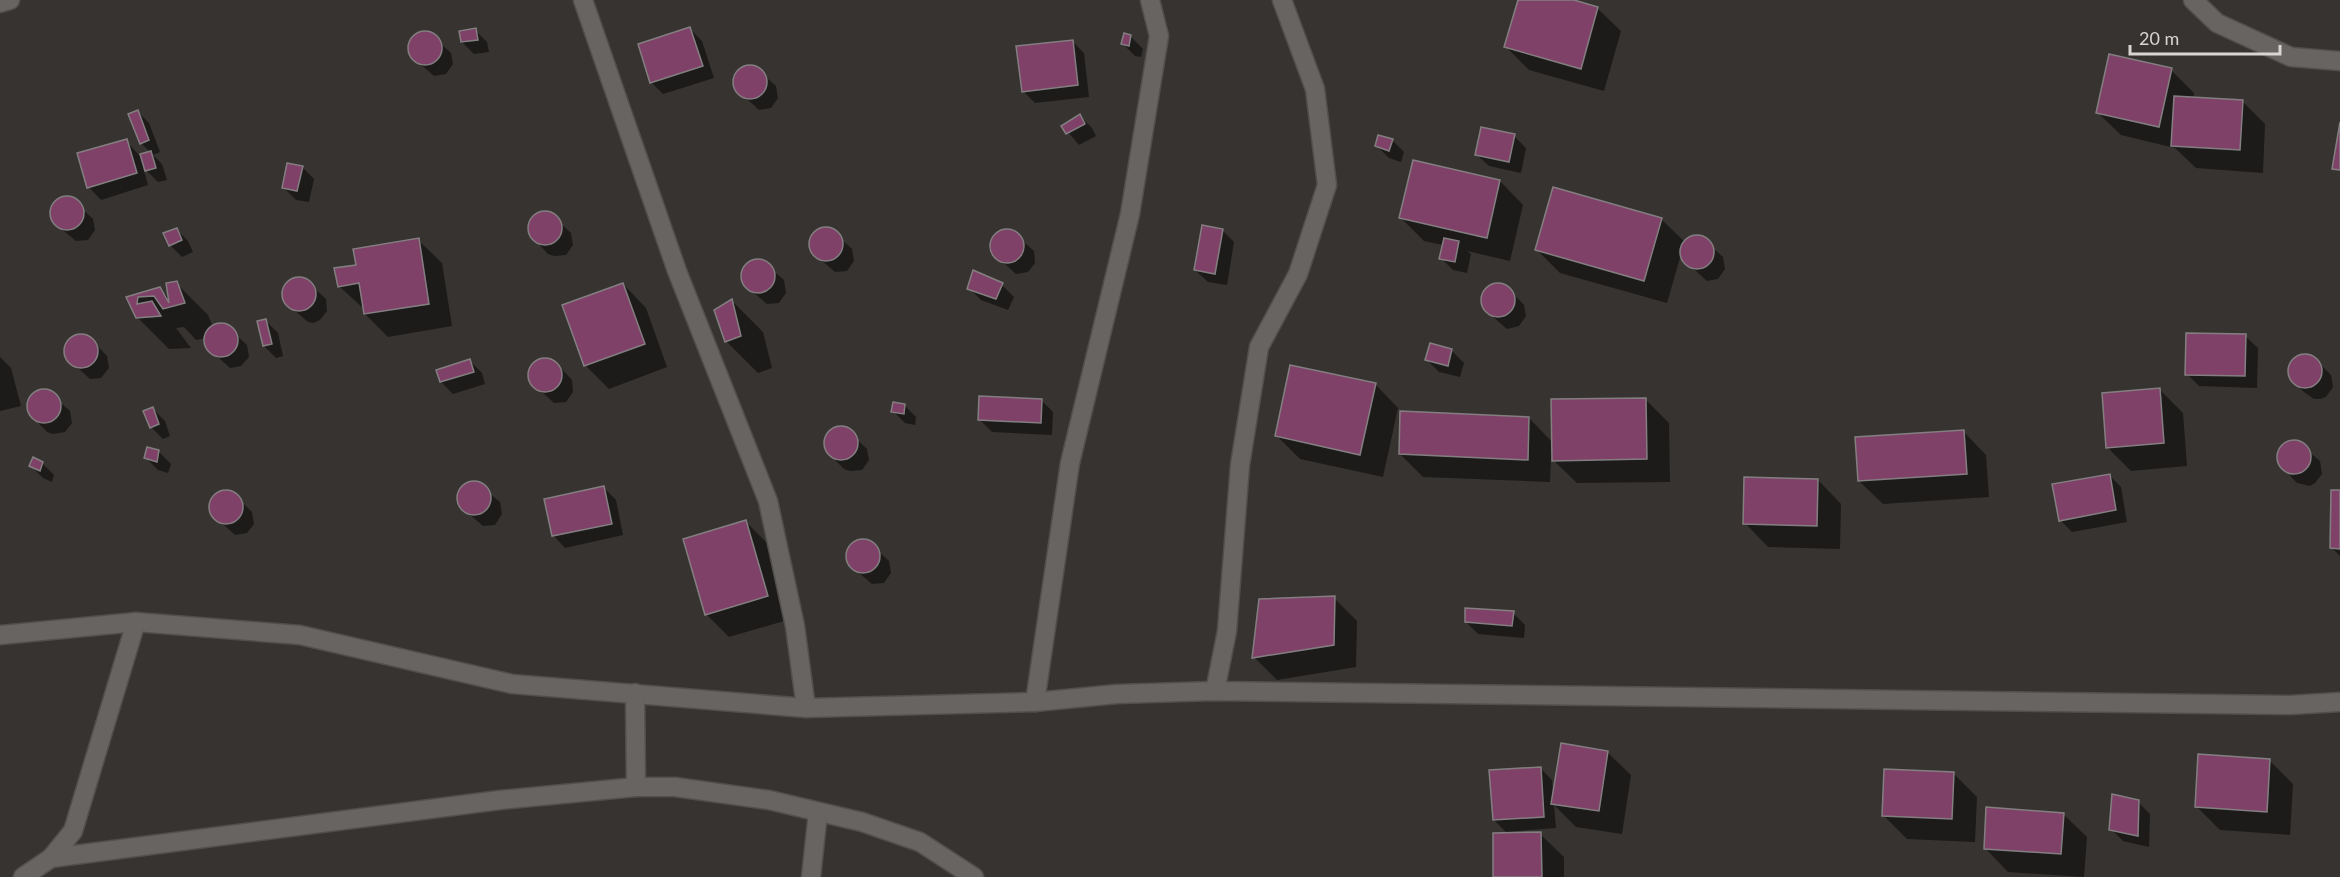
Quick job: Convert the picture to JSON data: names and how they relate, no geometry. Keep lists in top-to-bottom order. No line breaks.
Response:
{"scale_bar":"20 m"}
